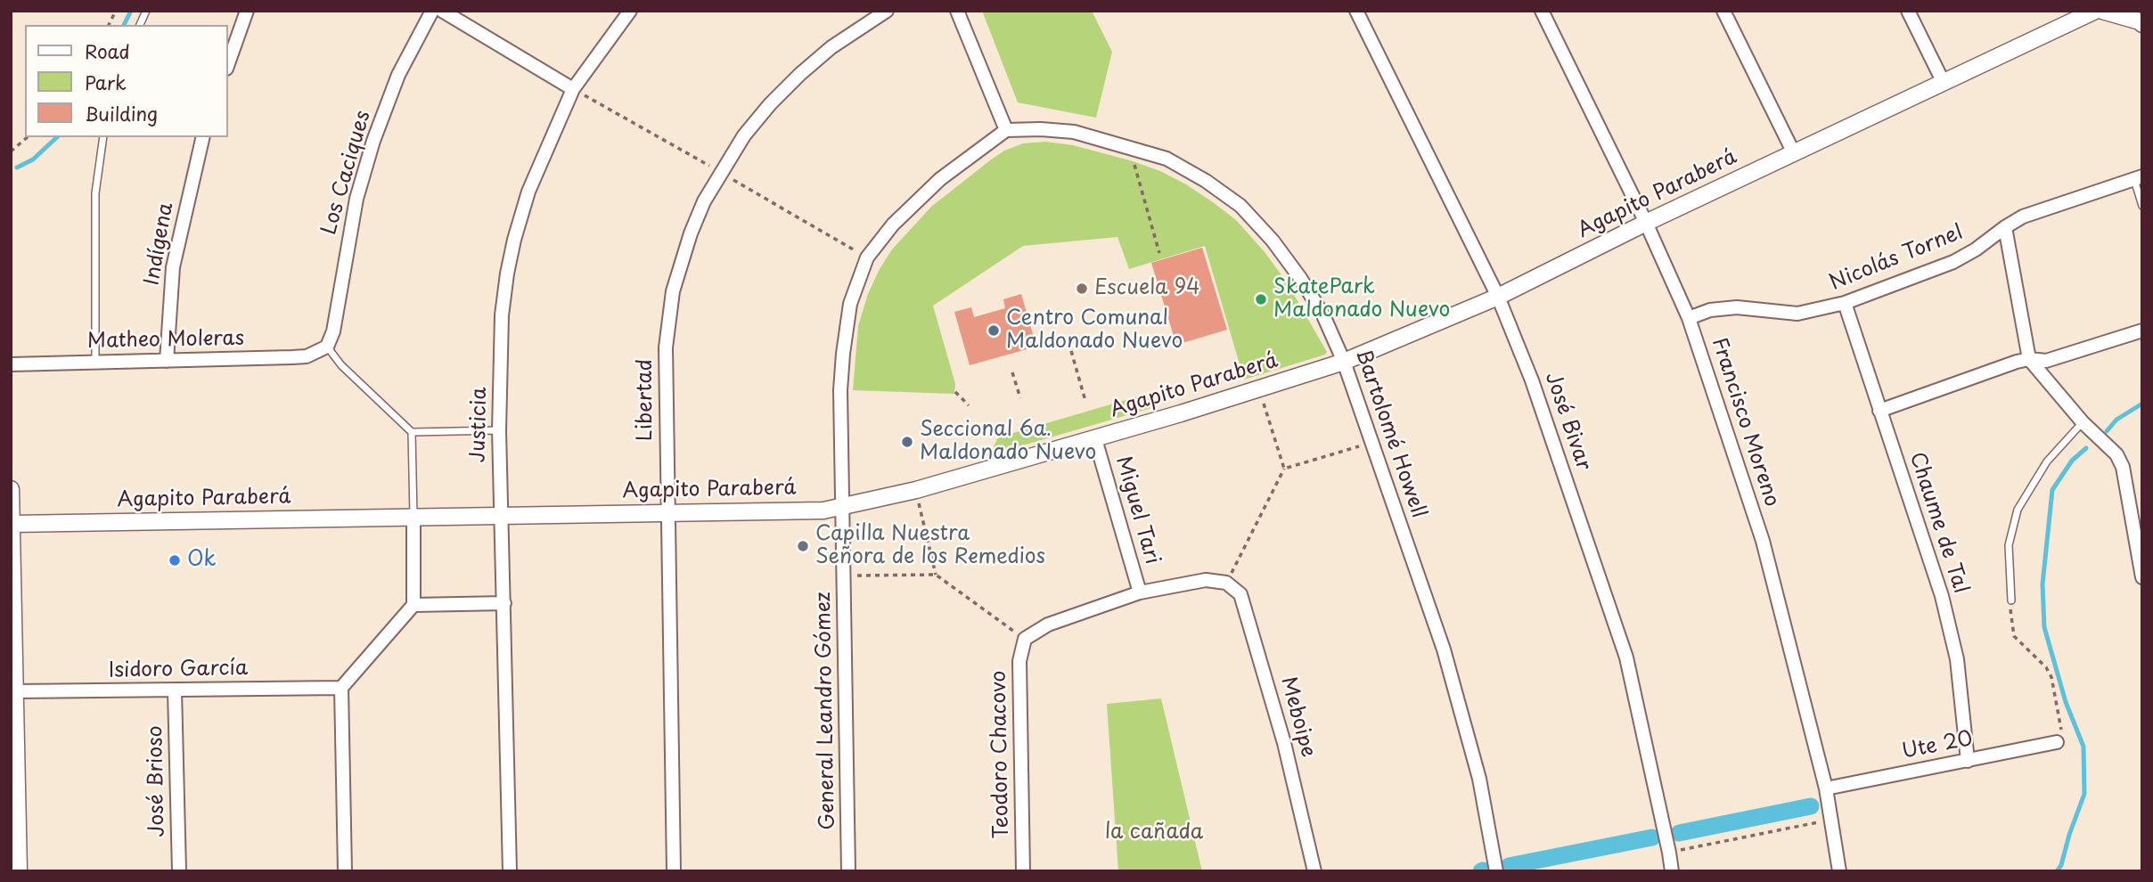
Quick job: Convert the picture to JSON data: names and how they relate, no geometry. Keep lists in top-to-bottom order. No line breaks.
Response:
{"streets":{"street":["Los Caciques","Agapito Paraberá","Indígena","Nicolás Tornel","Matheo Moleras","Libertad","José Bivar","Francisco Moreno","Justicia","Bartolomé Howell","Miguel Tari","Chaume de Tal","Isidoro García","General Leandro Gómez","Meboipe","Ute 20","Teodoro Chacovo","José Brioso"]},"crossings":[["Los Caciques","Matheo Moleras"],["Agapito Paraberá","Libertad"],["Agapito Paraberá","José Bivar"],["Agapito Paraberá","Francisco Moreno"],["Agapito Paraberá","Justicia"],["Agapito Paraberá","Bartolomé Howell"],["Agapito Paraberá","Miguel Tari"],["Agapito Paraberá","General Leandro Gómez"],["Indígena","Matheo Moleras"],["Nicolás Tornel","Francisco Moreno"],["Nicolás Tornel","Chaume de Tal"],["Francisco Moreno","Ute 20"],["Bartolomé Howell","General Leandro Gómez"],["Chaume de Tal","Ute 20"],["Isidoro García","José Brioso"]],"parks":["la cañada"],"places":["Escuela 94","SkatePark Maldonado Nuevo","Centro Comunal Maldonado Nuevo","Seccional 6a. Maldonado Nuevo","Capilla Nuestra Señora de los Remedios","Ok"],"legend":["Road","Park","Building"]}
